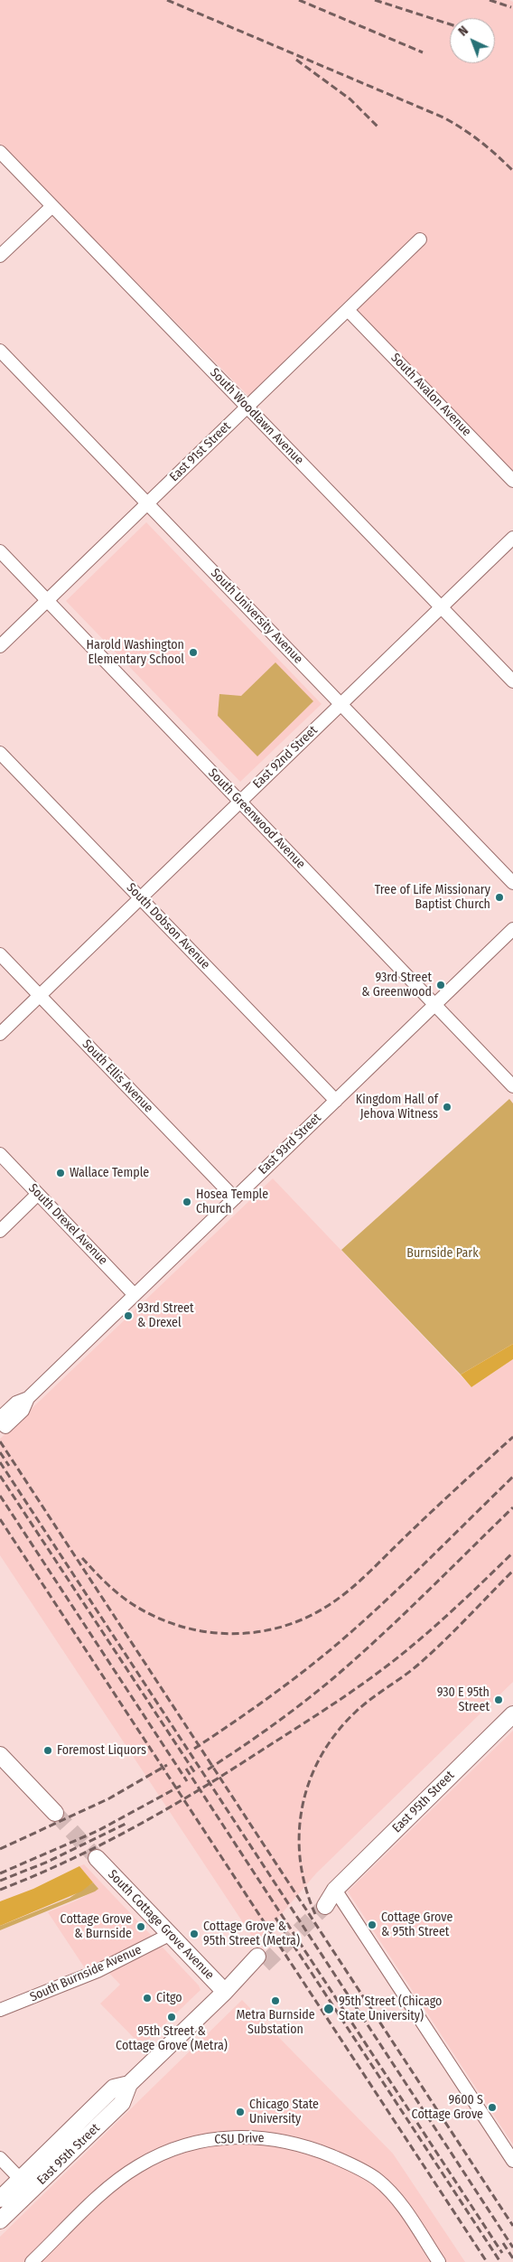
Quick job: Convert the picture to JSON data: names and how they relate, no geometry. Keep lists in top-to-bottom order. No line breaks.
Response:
{"streets":{"main road":["East 95th Street","South Cottage Grove Avenue"],"street":["South Avalon Avenue","South Woodlawn Avenue","East 91st Street","South University Avenue","East 92nd Street","South Greenwood Avenue","South Dobson Avenue","South Ellis Avenue","East 93rd Street","South Drexel Avenue","South Burnside Avenue","CSU Drive"]},"crossings":[["South Avalon Avenue","East 91st Street"],["South Woodlawn Avenue","East 91st Street"],["South Woodlawn Avenue","East 92nd Street"],["East 91st Street","South University Avenue"],["East 91st Street","South Greenwood Avenue"],["South University Avenue","East 92nd Street"],["East 92nd Street","South Greenwood Avenue"],["East 92nd Street","South Dobson Avenue"],["East 92nd Street","South Ellis Avenue"],["South Greenwood Avenue","East 93rd Street"],["South Dobson Avenue","East 93rd Street"],["South Ellis Avenue","East 93rd Street"],["East 93rd Street","South Drexel Avenue"],["East 95th Street","South Cottage Grove Avenue"],["South Cottage Grove Avenue","South Burnside Avenue"]],"parks":["Burnside Park"],"places":["Harold Washington Elementary School","Tree of Life Missionary Baptist Church","93rd Street & Greenwood","Kingdom Hall of Jehova Witness","Wallace Temple","Hosea Temple Church","93rd Street & Drexel","930 E 95th Street","Foremost Liquors","Cottage Grove & 95th Street","Cottage Grove & Burnside","Cottage Grove & 95th Street (Metra)","Citgo","Metra Burnside Substation","95th Street (Chicago State University)","95th Street & Cottage Grove (Metra)","9600 S Cottage Grove","Chicago State University"],"north":"top left"}
